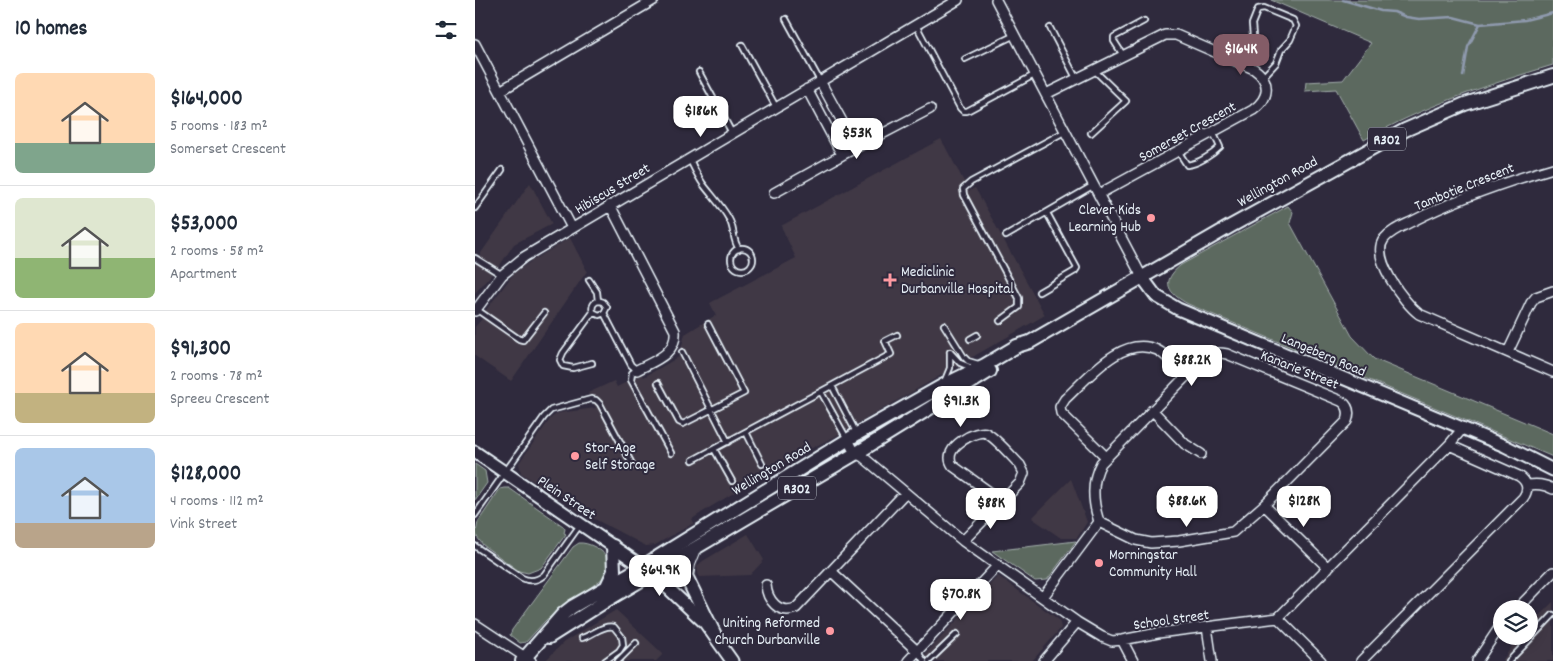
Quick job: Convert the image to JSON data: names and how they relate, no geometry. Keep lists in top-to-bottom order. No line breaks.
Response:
{"streets":{"main road":["R302","Wellington Road","Langeberg Road","Plein Street"],"street":["Somerset Crescent","Tambotie Crescent","Hibiscus Street","Kanarie Street","School Street"]},"crossings":[["Wellington Road","Langeberg Road"],["Wellington Road","Plein Street"],["Wellington Road","School Street"]],"places":{"other":["Clever Kids Learning Hub","Stor-Age Self Storage","Morningstar Community Hall","Uniting Reformed Church Durbanville"],"health":["Mediclinic Durbanville Hospital"]},"page":{"heading":"10 homes","price":["$164K","$186K","$53K","$88.2K","$91.3K","$88.6K","$128K","$88K","$64.9K","$70.8K"],"list":[{"name":"$164,000","note":"5 rooms · 183 m² · Somerset Crescent"},{"name":"$53,000","note":"2 rooms · 58 m² · Apartment"},{"name":"$91,300","note":"2 rooms · 78 m² · Spreeu Crescent"},{"name":"$128,000","note":"4 rooms · 112 m² · Vink Street"}]}}
